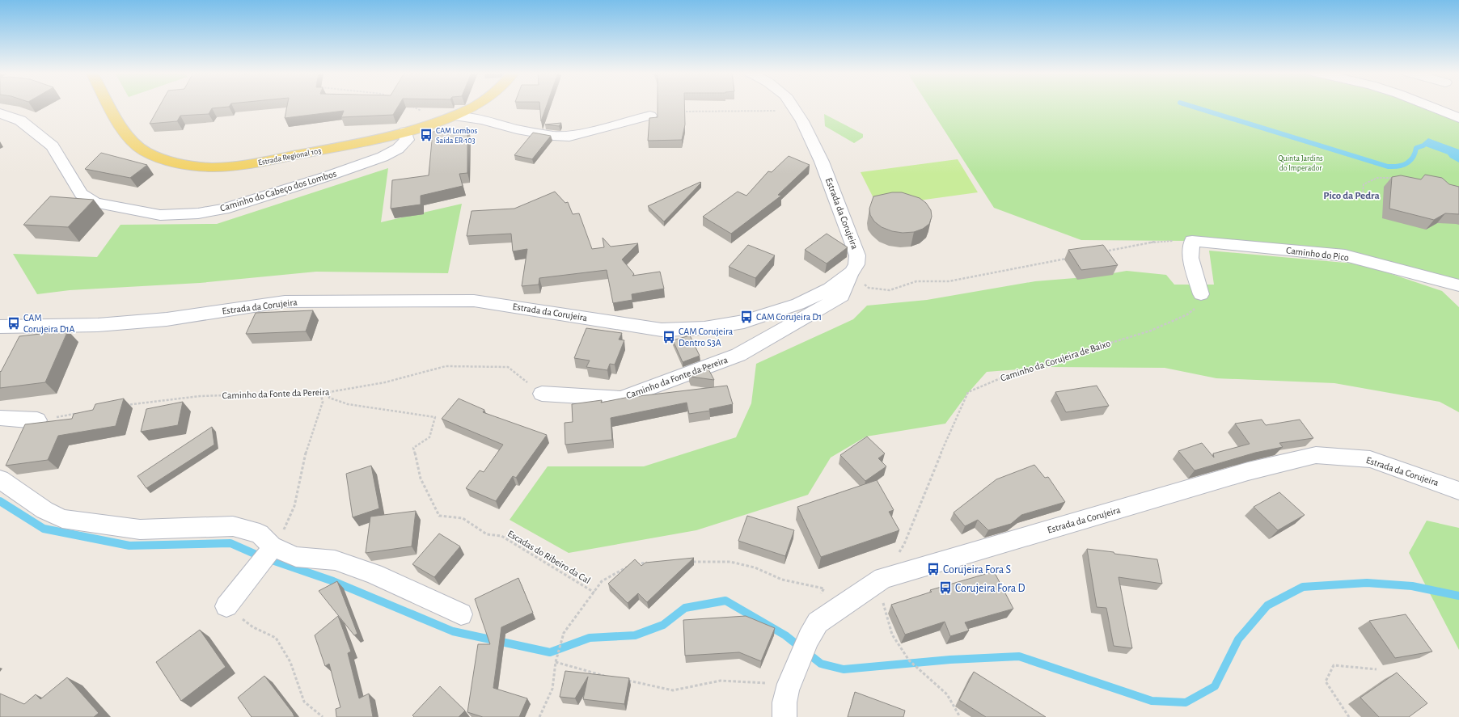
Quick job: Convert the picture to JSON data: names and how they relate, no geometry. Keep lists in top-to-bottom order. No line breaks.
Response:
{"streets":{"main road":["Estrada Regional 103"],"street":["Caminho do Cabeço dos Lombos","Estrada da Corujeira","Caminho do Pico","Caminho da Fonte da Pereira"],"path":["Caminho da Corujeira de Baixo","Escadas do Ribeiro da Cal"]},"crossings":[["Estrada Regional 103","Caminho do Cabeço dos Lombos"],["Estrada da Corujeira","Caminho da Corujeira de Baixo"],["Estrada da Corujeira","Caminho da Fonte da Pereira"],["Caminho da Fonte da Pereira","Escadas do Ribeiro da Cal"]],"districts":["Pico da Pedra"],"parks":["Quinta Jardins do Imperador"],"places":{"bus stop":["CAM Lombos Saída ER-103","CAM Corujeira D1","CAM Corujeira D1A","CAM Corujeira Dentro S3A","Corujeira Fora S","Corujeira Fora D"]}}
